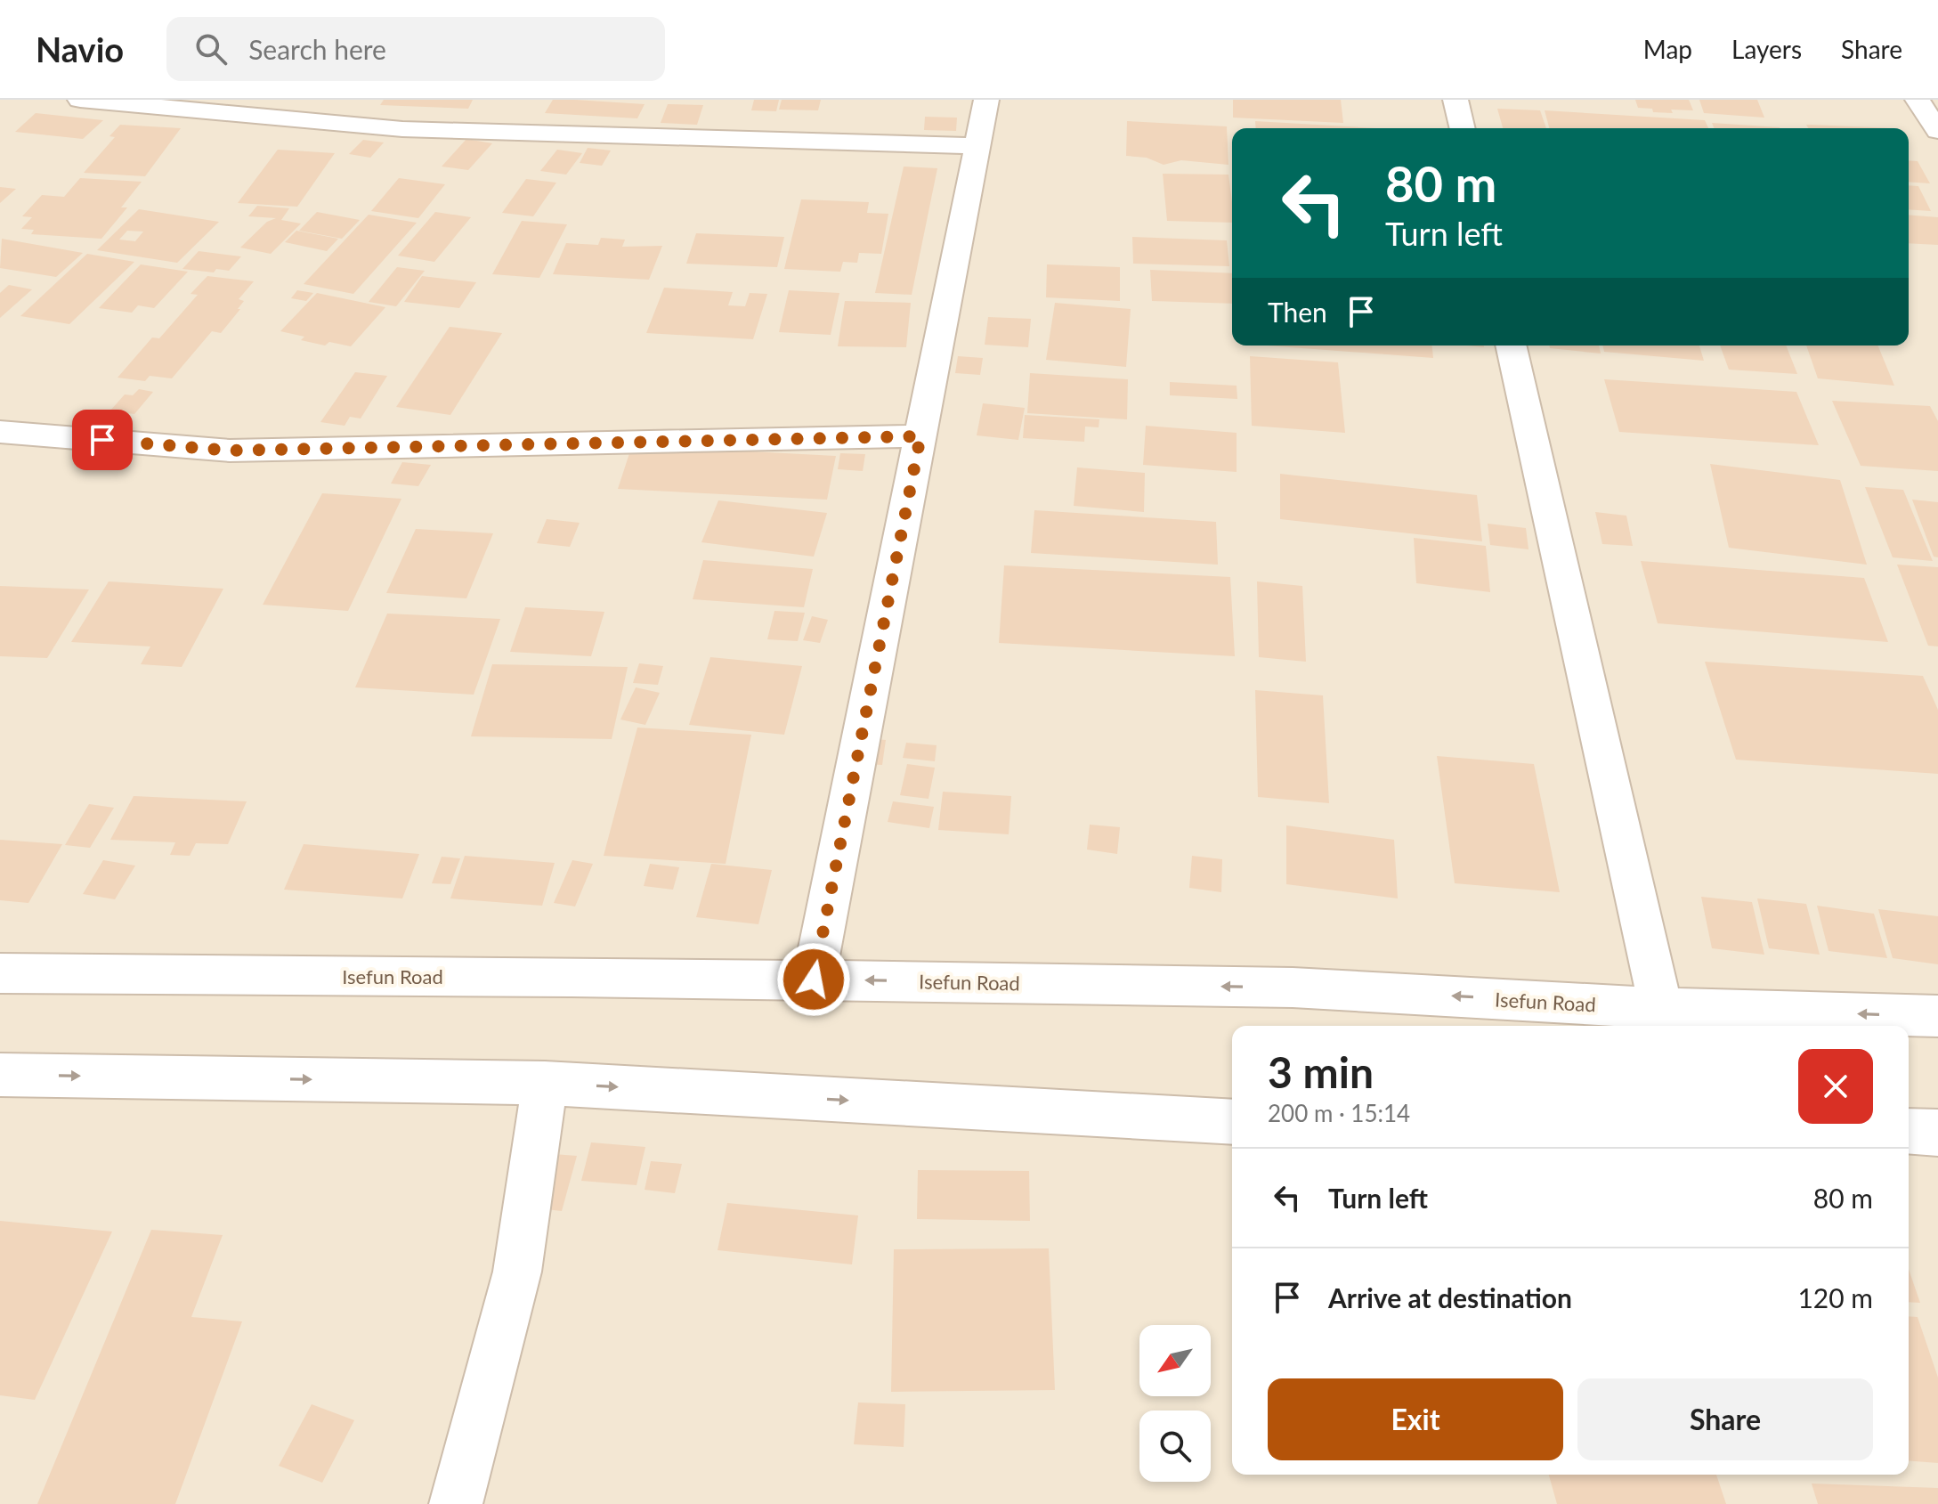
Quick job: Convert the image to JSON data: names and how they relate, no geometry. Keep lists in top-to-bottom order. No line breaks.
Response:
{"streets":{"street":["Isefun Road"]},"north":"bottom left","page":{"header":"Navio","search":"Search here","nav":["Map","Layers","Share"],"turn":["80 m","Turn left"],"then":"Then","heading":["3 min","200 m · 15:14"],"list":[{"name":"Turn left","value":"80 m"},{"name":"Arrive at destination","value":"120 m"}],"buttons":["Exit","Share"]}}
